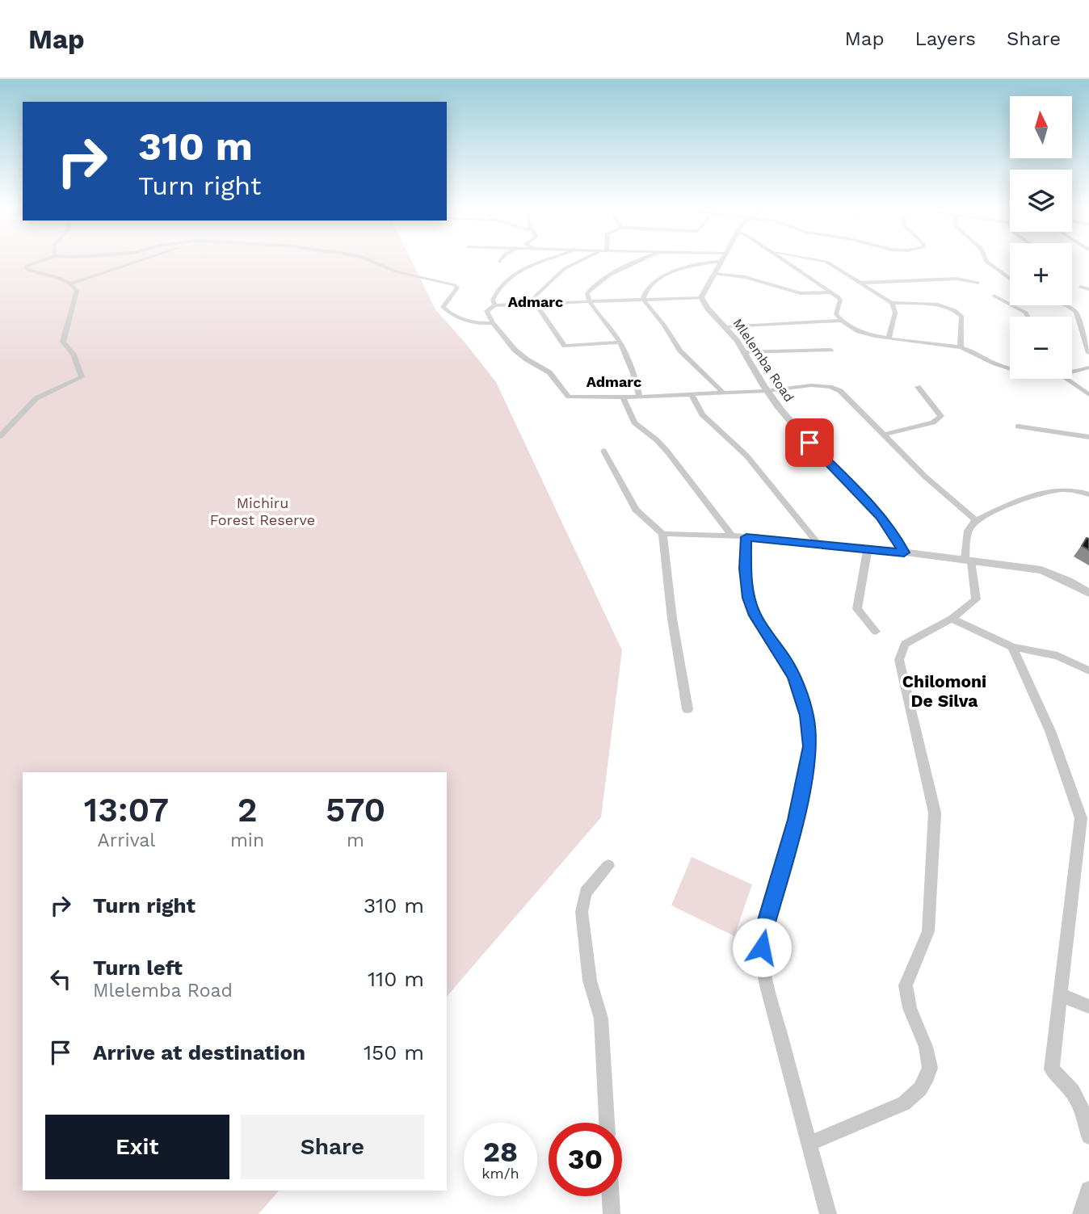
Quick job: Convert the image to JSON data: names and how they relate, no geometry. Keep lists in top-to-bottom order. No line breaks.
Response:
{"streets":{"street":["Mlelemba Road"]},"districts":["Admarc","Admarc","Chilomoni De Silva"],"parks":["Michiru Forest Reserve"],"north":"top","page":{"header":"Map","nav":["Map","Layers","Share"],"map_buttons":["+","−"],"turn":["310 m","Turn right"],"eta":["13:07","Arrival","2","min","570","m"],"list":[{"name":"Turn right","value":"310 m"},{"name":"Turn left","note":"Mlelemba Road","value":"110 m"},{"name":"Arrive at destination","value":"150 m"}],"buttons":["Exit","Share"],"speed":"28 km/h","limit":"30"}}
